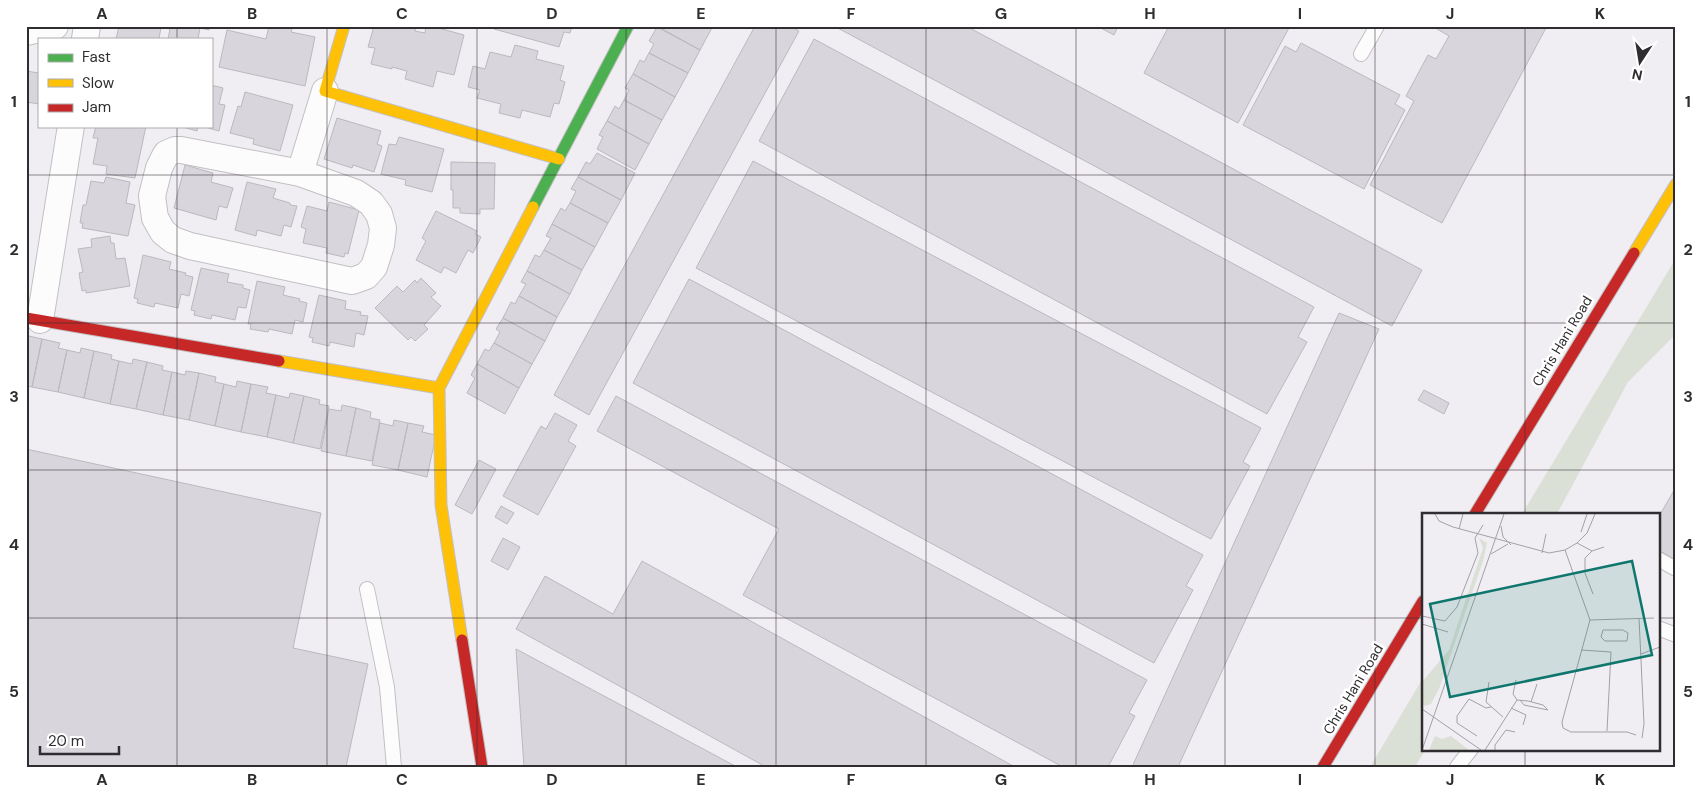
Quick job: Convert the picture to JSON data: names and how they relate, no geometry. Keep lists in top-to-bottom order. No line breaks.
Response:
{"streets":{"street":["Chris Hani Road"]},"legend":["Fast","Slow","Jam"],"scale_bar":"20 m","north":"bottom","grid":{"columns":["A","B","C","D","E","F","G","H","I","J","K"],"rows":["1","2","3","4","5"]}}
